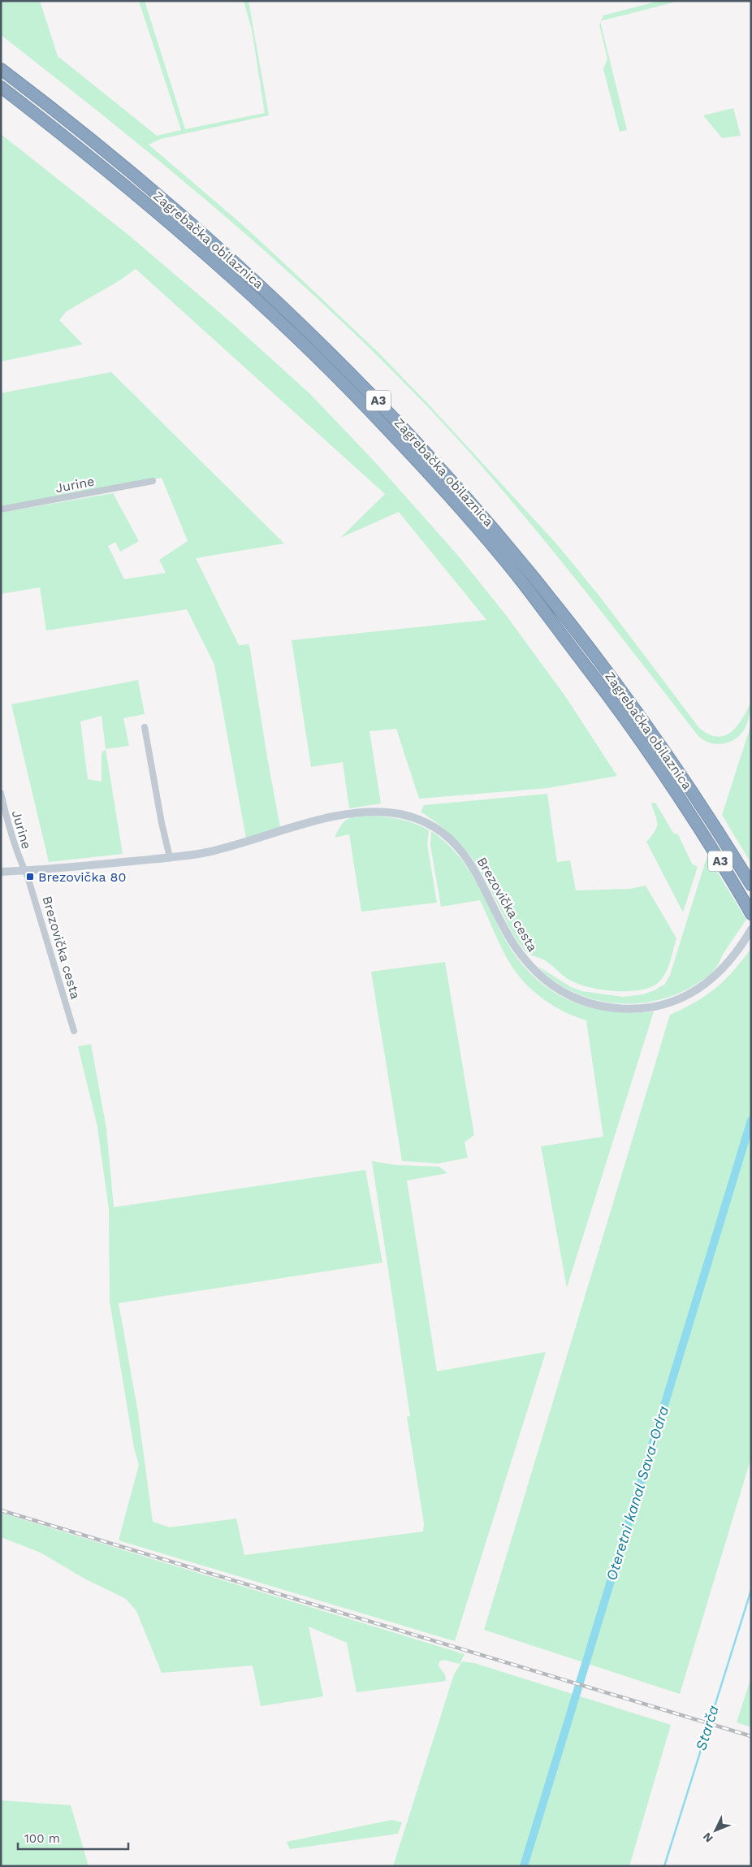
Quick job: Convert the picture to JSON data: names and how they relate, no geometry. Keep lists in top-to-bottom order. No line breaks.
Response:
{"streets":{"highway":["Zagrebačka obilaznica","A3"],"main road":["Brezovička cesta"],"street":["Jurine"]},"crossings":[["Jurine","Brezovička cesta"]],"water":["Oteretni kanal Sava-Odra","Starča"],"places":{"transit":["Brezovička 80"]},"scale_bar":"100 m","north":"bottom left"}
